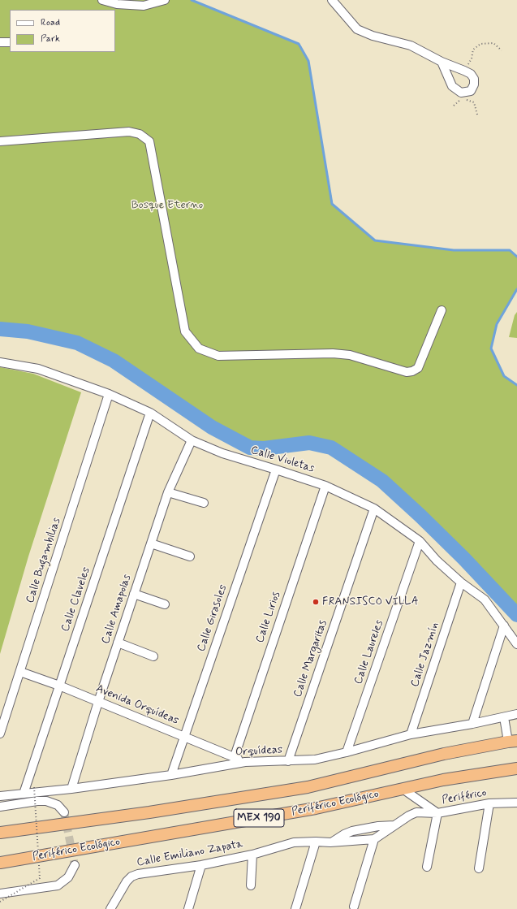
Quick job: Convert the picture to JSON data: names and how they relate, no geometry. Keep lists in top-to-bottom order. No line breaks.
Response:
{"streets":{"highway":["Periférico Ecológico","MEX 190"],"street":["Calle Violetas","Calle Bugambilias","Calle Claveles","Calle Amapolas","Calle Lirios","Calle Girasoles","Calle Laureles","Calle Jazmín","Calle Margaritas","Avenida Orquídeas","Orquídeas","Periférico","Calle Emiliano Zapata"]},"crossings":[["Calle Violetas","Calle Bugambilias"],["Calle Violetas","Calle Claveles"],["Calle Violetas","Calle Amapolas"],["Calle Violetas","Calle Lirios"],["Calle Violetas","Calle Girasoles"],["Calle Violetas","Calle Laureles"],["Calle Violetas","Calle Jazmín"],["Calle Violetas","Calle Margaritas"],["Calle Bugambilias","Avenida Orquídeas"],["Calle Claveles","Avenida Orquídeas"],["Calle Claveles","Orquídeas"],["Calle Amapolas","Avenida Orquídeas"],["Calle Amapolas","Orquídeas"],["Calle Lirios","Avenida Orquídeas"],["Calle Girasoles","Avenida Orquídeas"],["Calle Girasoles","Orquídeas"],["Calle Laureles","Orquídeas"],["Calle Jazmín","Orquídeas"],["Calle Margaritas","Orquídeas"],["Avenida Orquídeas","Orquídeas"],["Periférico","Periférico Ecológico"],["Periférico","Calle Emiliano Zapata"]],"parks":["Bosque Eterno"],"places":["FRANSISCO VILLA"],"legend":["Road","Park"]}
